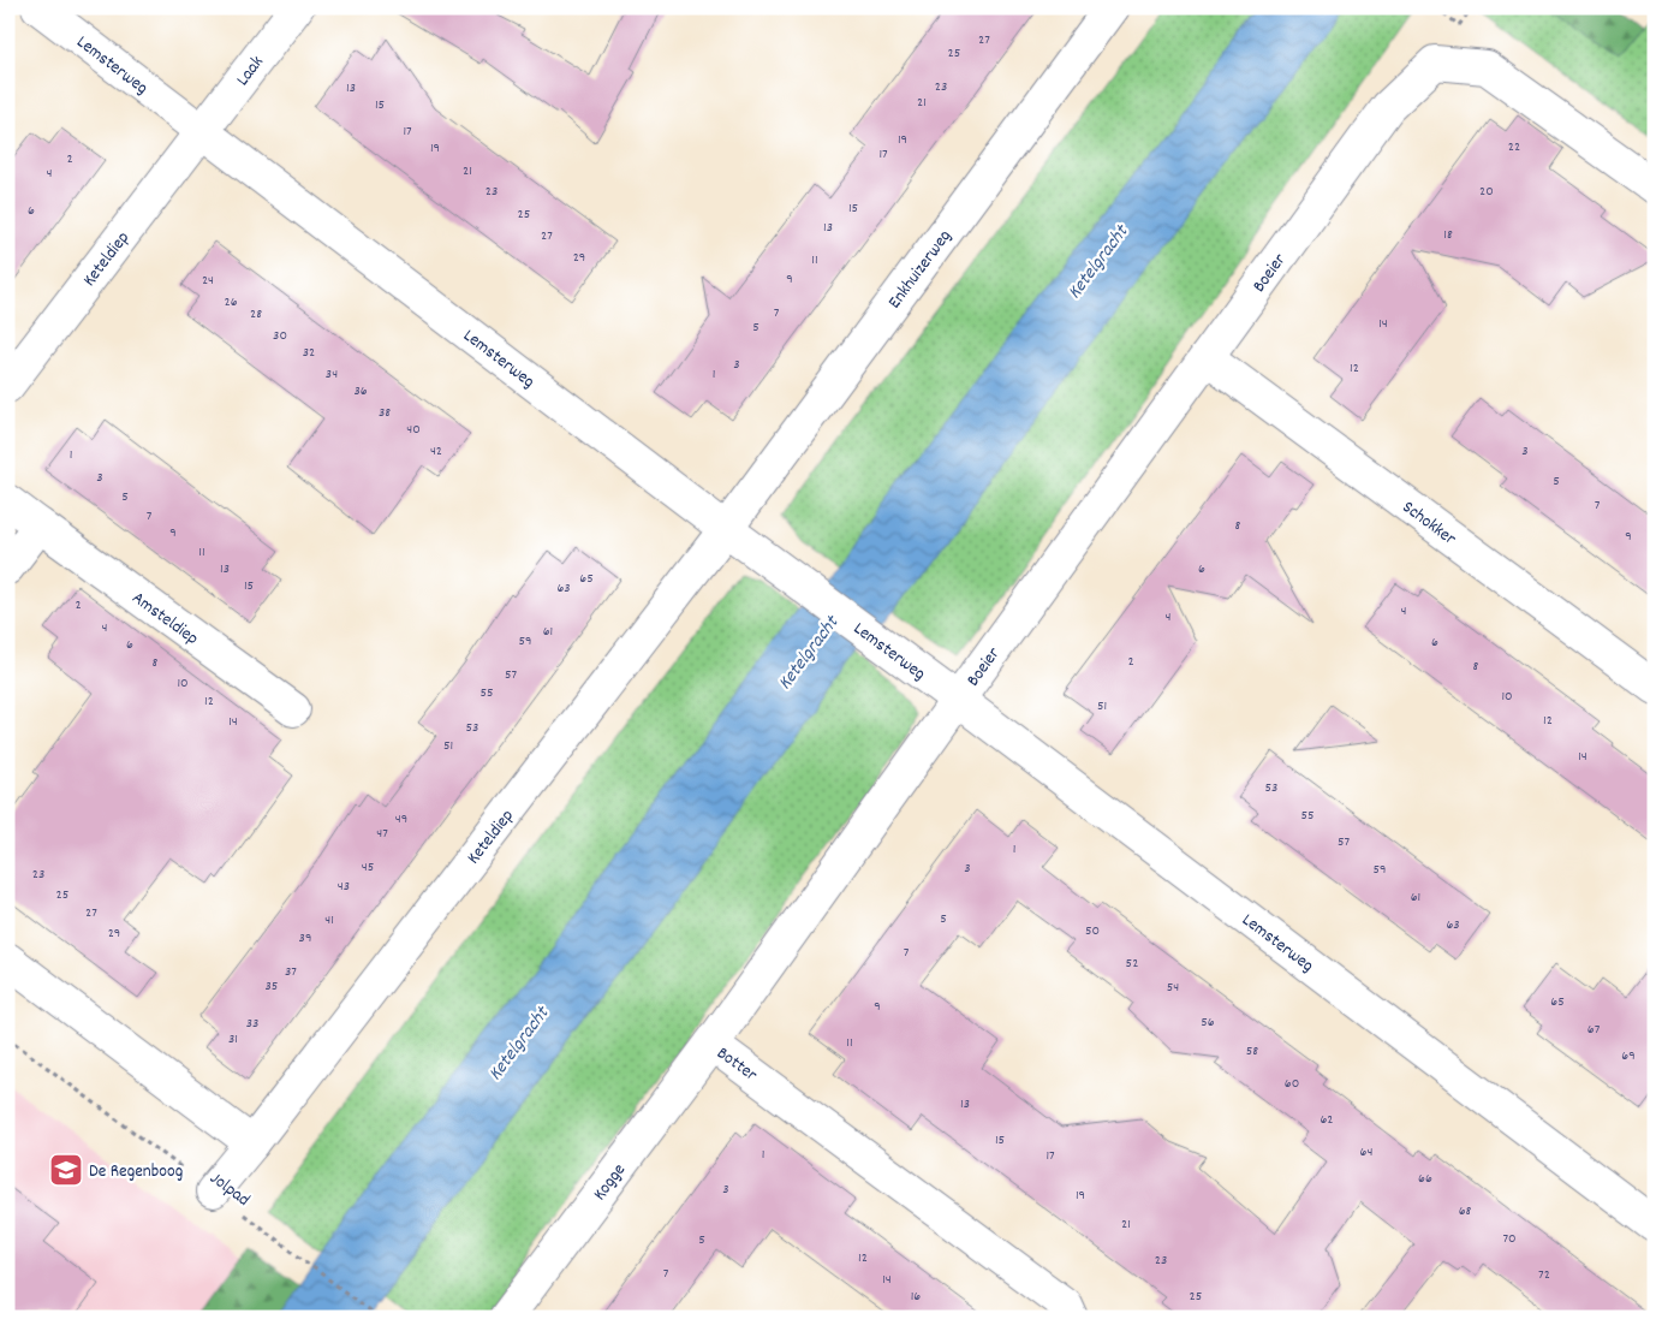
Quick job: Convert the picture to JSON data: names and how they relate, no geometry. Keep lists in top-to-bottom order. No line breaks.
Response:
{"streets":{"street":["Lemsterweg","Laak","Keteldiep","Enkhuizerweg","Boeier","Schokker","Amsteldiep","Botter","Kogge"],"path":["Jolpad"]},"crossings":[["Lemsterweg","Laak"],["Lemsterweg","Keteldiep"],["Lemsterweg","Enkhuizerweg"],["Lemsterweg","Boeier"],["Lemsterweg","Botter"],["Laak","Keteldiep"],["Keteldiep","Enkhuizerweg"],["Keteldiep","Jolpad"],["Boeier","Schokker"],["Boeier","Botter"],["Botter","Kogge"]],"water":["Ketelgracht"],"places":{"school or university":["De Regenboog"]},"house_numbers":["27","25","23","13","21","15","17","19","22","19","17","2","21","4","23","20","15","6","25","13","18","27","29","11","9","24","26","7","28","14","5","30","32","3","12","34","1","36","38","40","42","3","1","3","5","5","7","7","8","9","9","11","13","6","65","15","63","2","4","4","4","61","59","6","6","2","8","8","57","10","55","10","12","51","12","14","53","51","14","53","55","49","47","57","1","45","3","59","23","43","25","61","27","5","41","63","50","29","39","7","52","37","35","54","65","9","56","33","67","31","11","58","69","60","13","62","15","64","1","17","66","3","19","68","21","70","5","12","23","7","72","14","16","25"]}
